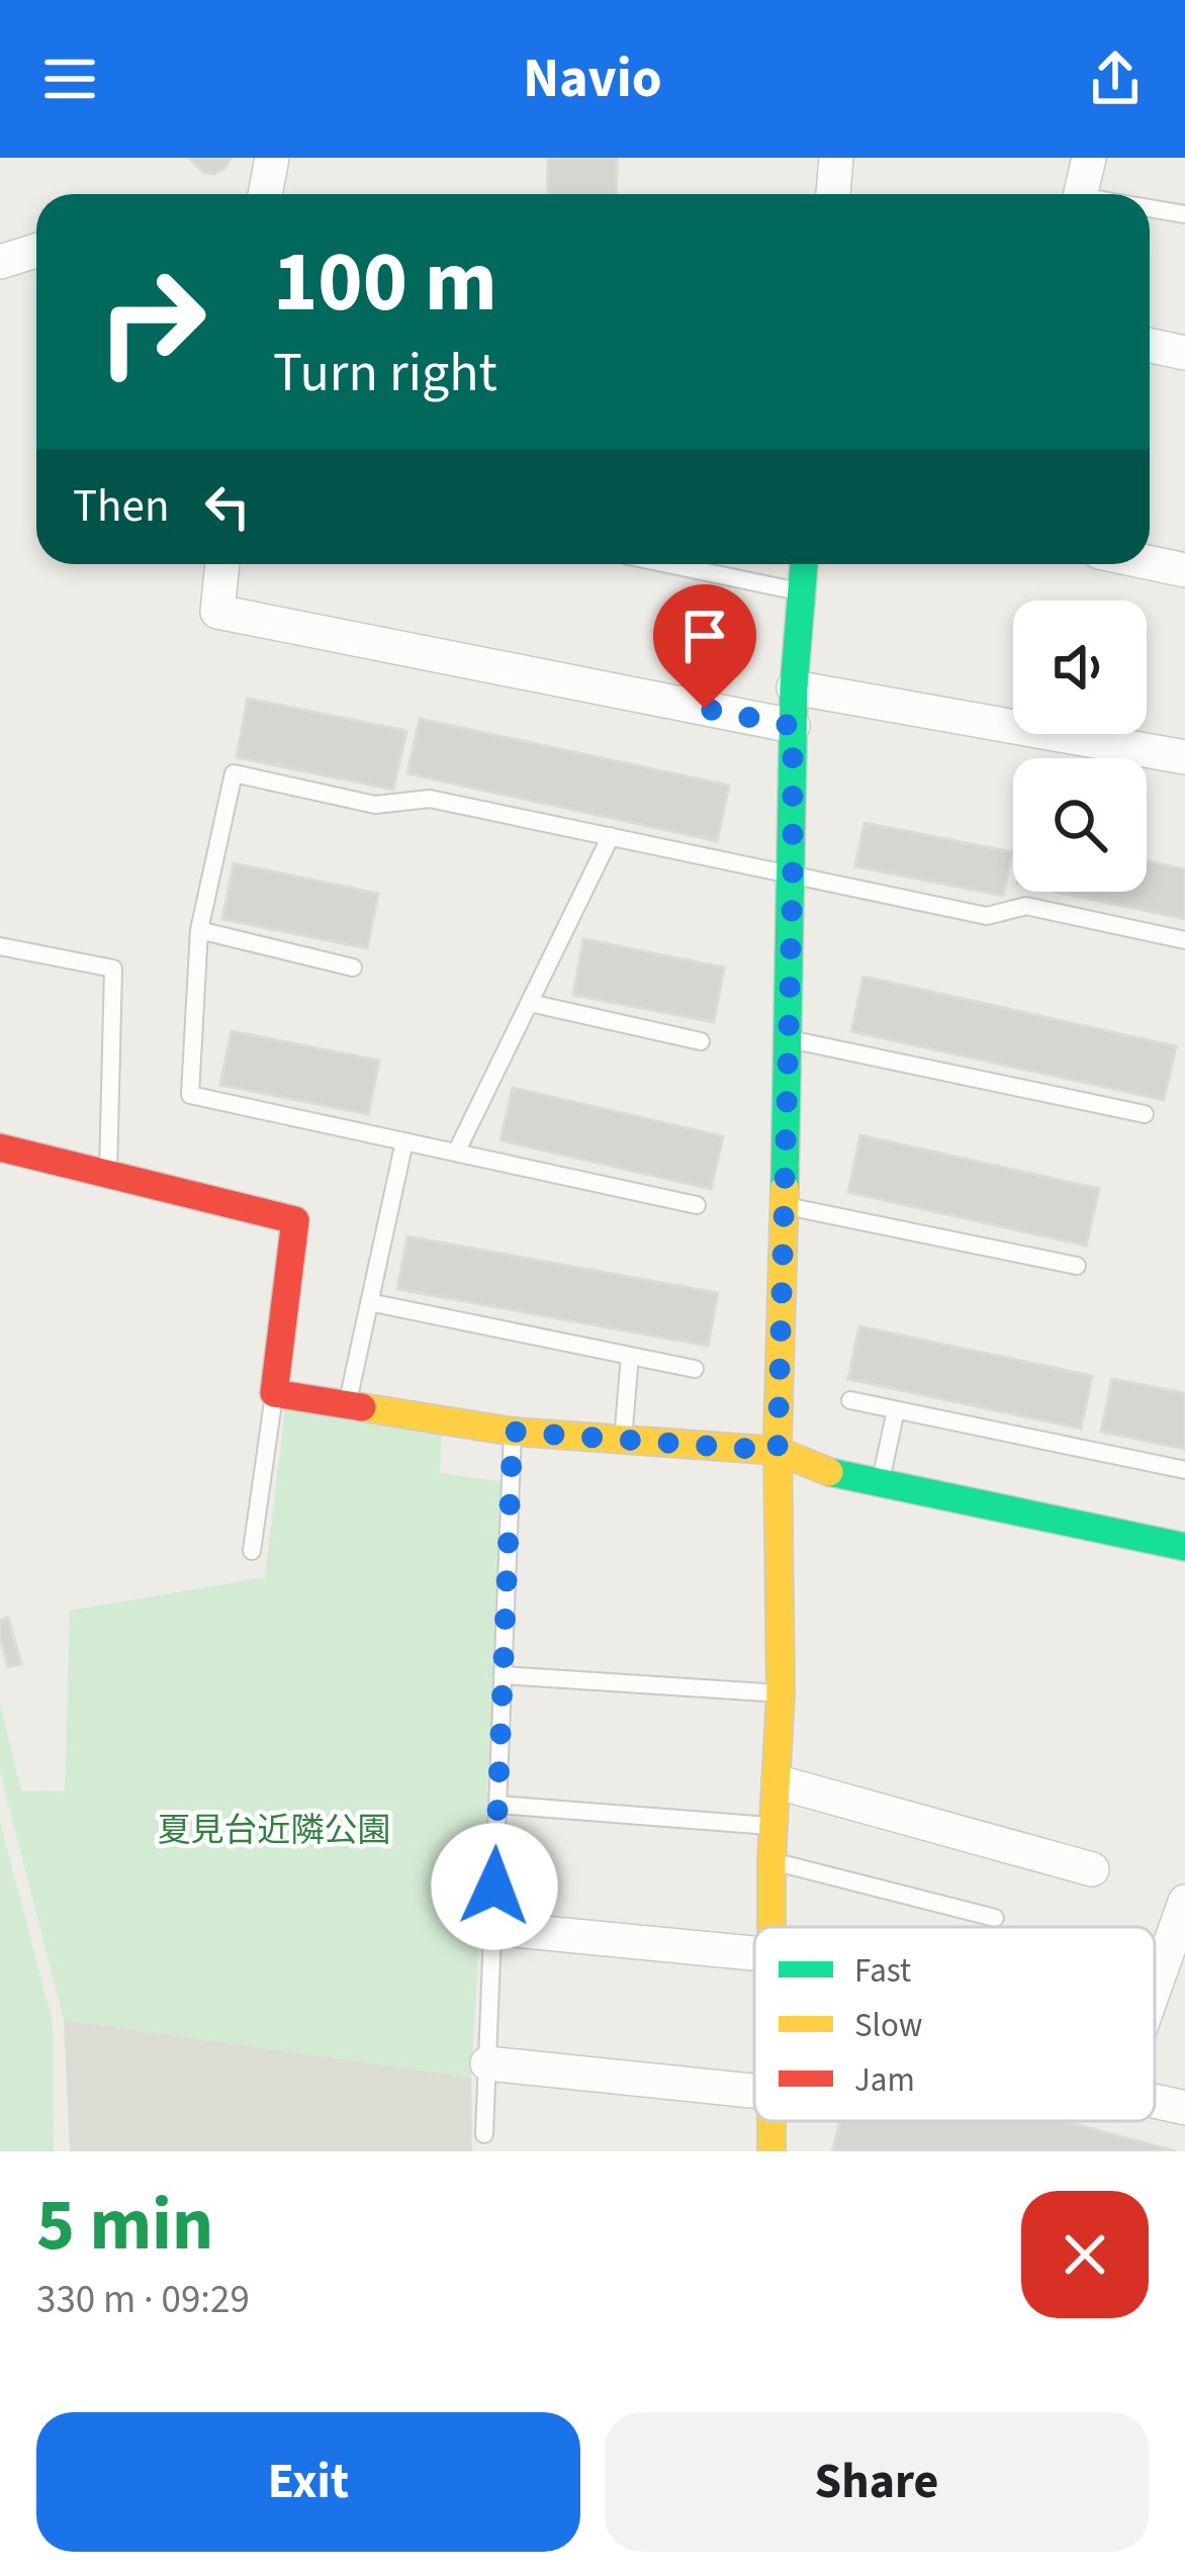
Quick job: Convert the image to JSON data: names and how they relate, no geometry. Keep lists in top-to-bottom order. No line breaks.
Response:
{"parks":["夏見台近隣公園"],"legend":["Fast","Slow","Jam"],"page":{"header":"Navio","turn":["100 m","Turn right"],"then":"Then","heading":["5 min","330 m · 09:29"],"buttons":["Exit","Share"]}}
